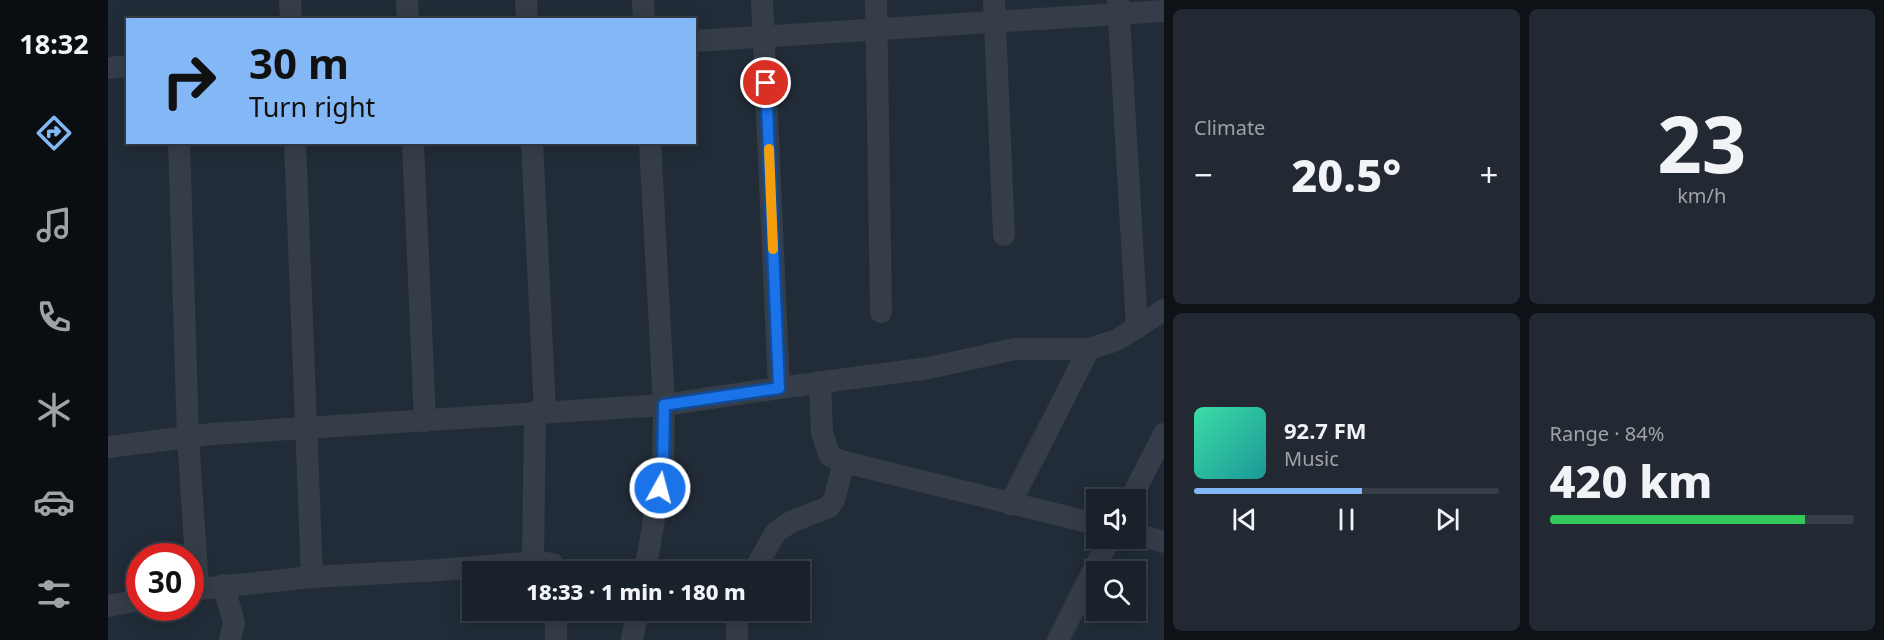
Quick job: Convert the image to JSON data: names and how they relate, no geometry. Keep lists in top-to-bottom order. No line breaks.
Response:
{"page":{"tabs":"18:32","tile":["Climate",["23","km/h"],["Range · 84%","420 km"]],"turn":["30 m","Turn right"],"heat":["−","20.5°","+"],"song":["92.7 FM","Music"],"limit":"30","trip":"18:33 · 1 min · 180 m"}}
